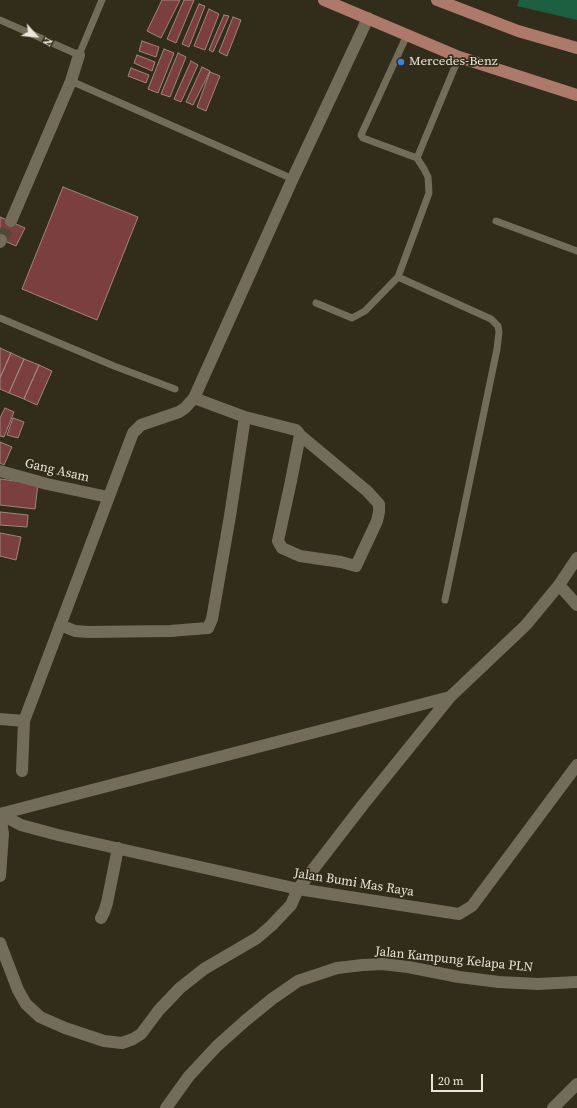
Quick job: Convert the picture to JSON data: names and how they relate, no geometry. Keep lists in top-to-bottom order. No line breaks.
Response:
{"streets":{"street":["Gang Asam","Jalan Bumi Mas Raya","Jalan Kampung Kelapa PLN"]},"places":["Mercedes-Benz"],"scale_bar":"20 m","north":"bottom right"}
